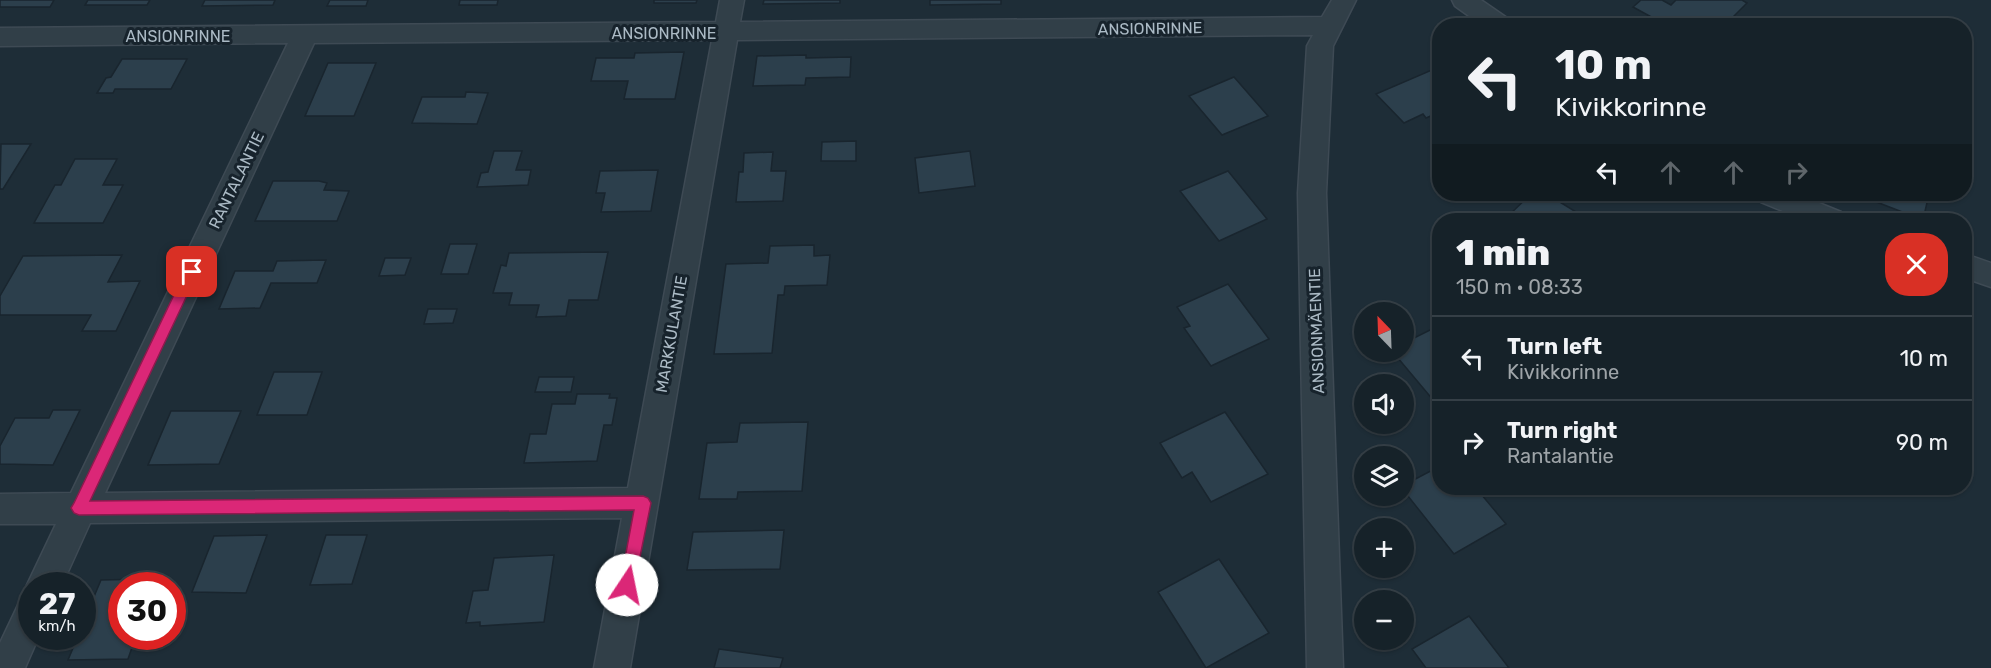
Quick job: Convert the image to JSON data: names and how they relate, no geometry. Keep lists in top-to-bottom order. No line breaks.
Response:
{"streets":{"street":["ANSIONRINNE","RANTALANTIE","ANSIONMÄENTIE","MARKKULANTIE"]},"crossings":[["ANSIONRINNE","RANTALANTIE"],["ANSIONRINNE","ANSIONMÄENTIE"],["ANSIONRINNE","MARKKULANTIE"]],"north":"top left","page":{"turn":["10 m","Kivikkorinne"],"heading":["1 min","150 m · 08:33"],"map_buttons":["+","−"],"list":[{"name":"Turn left","note":"Kivikkorinne","value":"10 m"},{"name":"Turn right","note":"Rantalantie","value":"90 m"}],"speed":"27 km/h","limit":"30"}}
